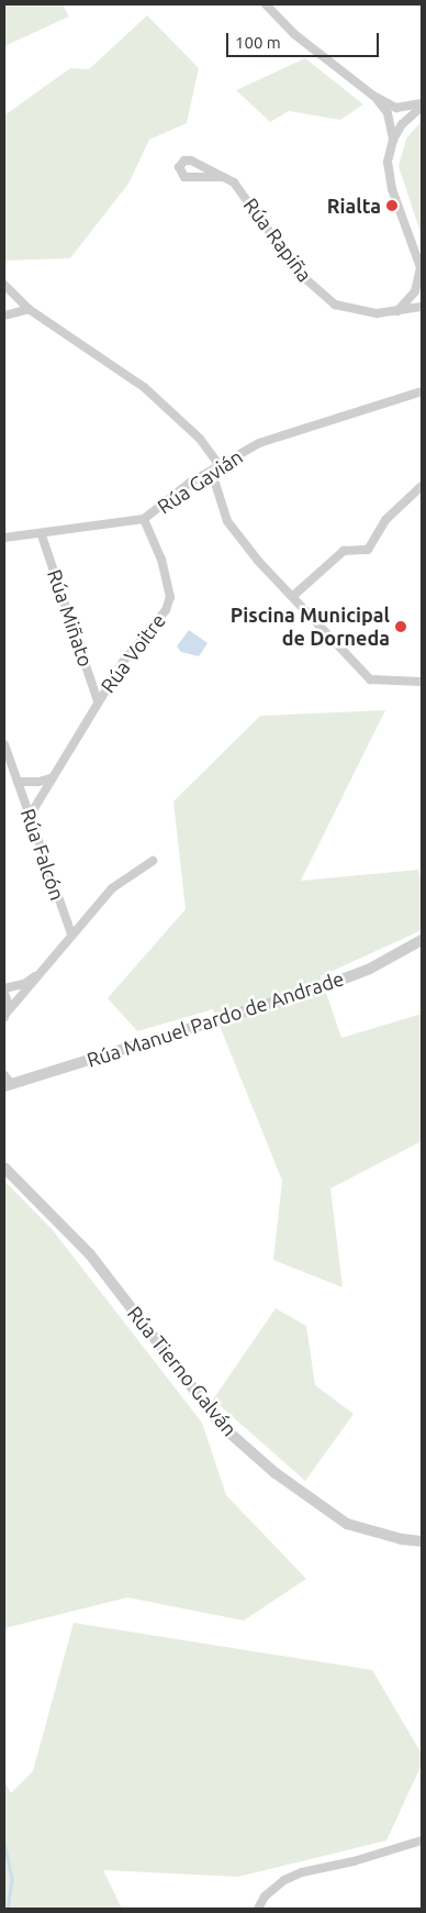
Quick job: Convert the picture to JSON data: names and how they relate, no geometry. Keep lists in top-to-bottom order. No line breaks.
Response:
{"streets":{"street":["Rúa Rapiña","Rúa Gavián","Rúa Miñato","Rúa Voitre","Rúa Falcón","Rúa Manuel Pardo de Andrade","Rúa Tierno Galván"]},"crossings":[["Rúa Gavián","Rúa Miñato"],["Rúa Gavián","Rúa Voitre"],["Rúa Miñato","Rúa Voitre"],["Rúa Voitre","Rúa Falcón"]],"places":["Rialta","Piscina Municipal de Dorneda"],"scale_bar":"100 m"}
